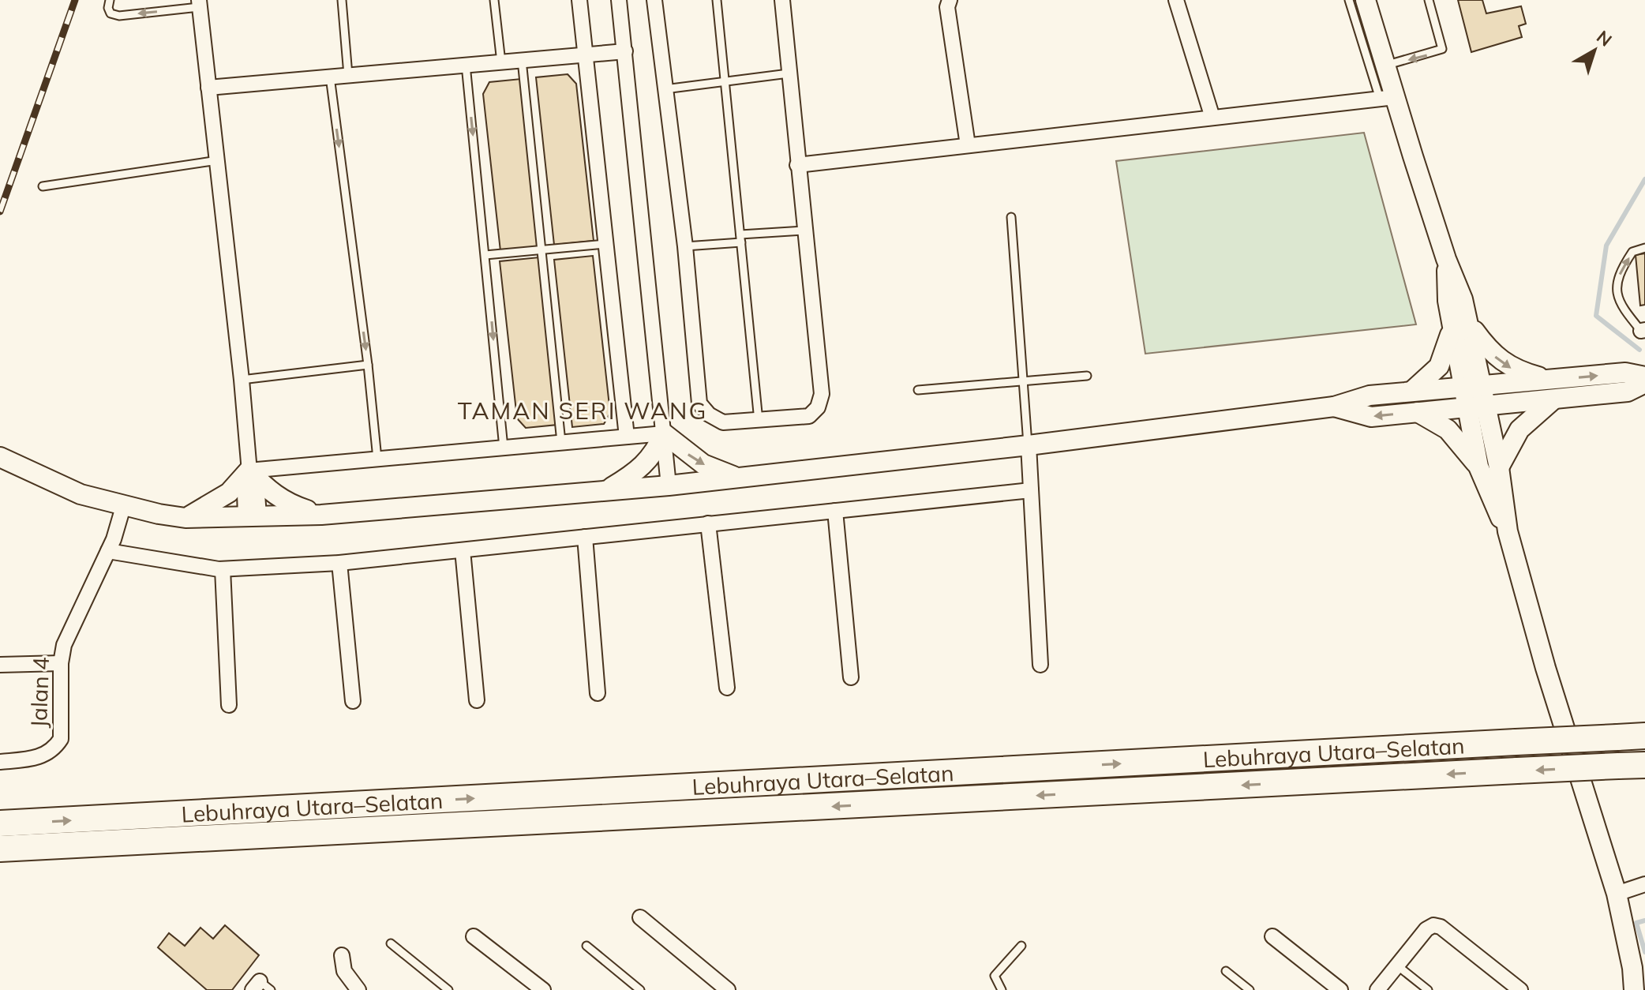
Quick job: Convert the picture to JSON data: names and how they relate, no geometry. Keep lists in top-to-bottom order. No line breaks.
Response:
{"streets":{"highway":["Lebuhraya Utara–Selatan"],"street":["Jalan 4"]},"districts":["TAMAN SERI WANG"],"north":"top right"}
